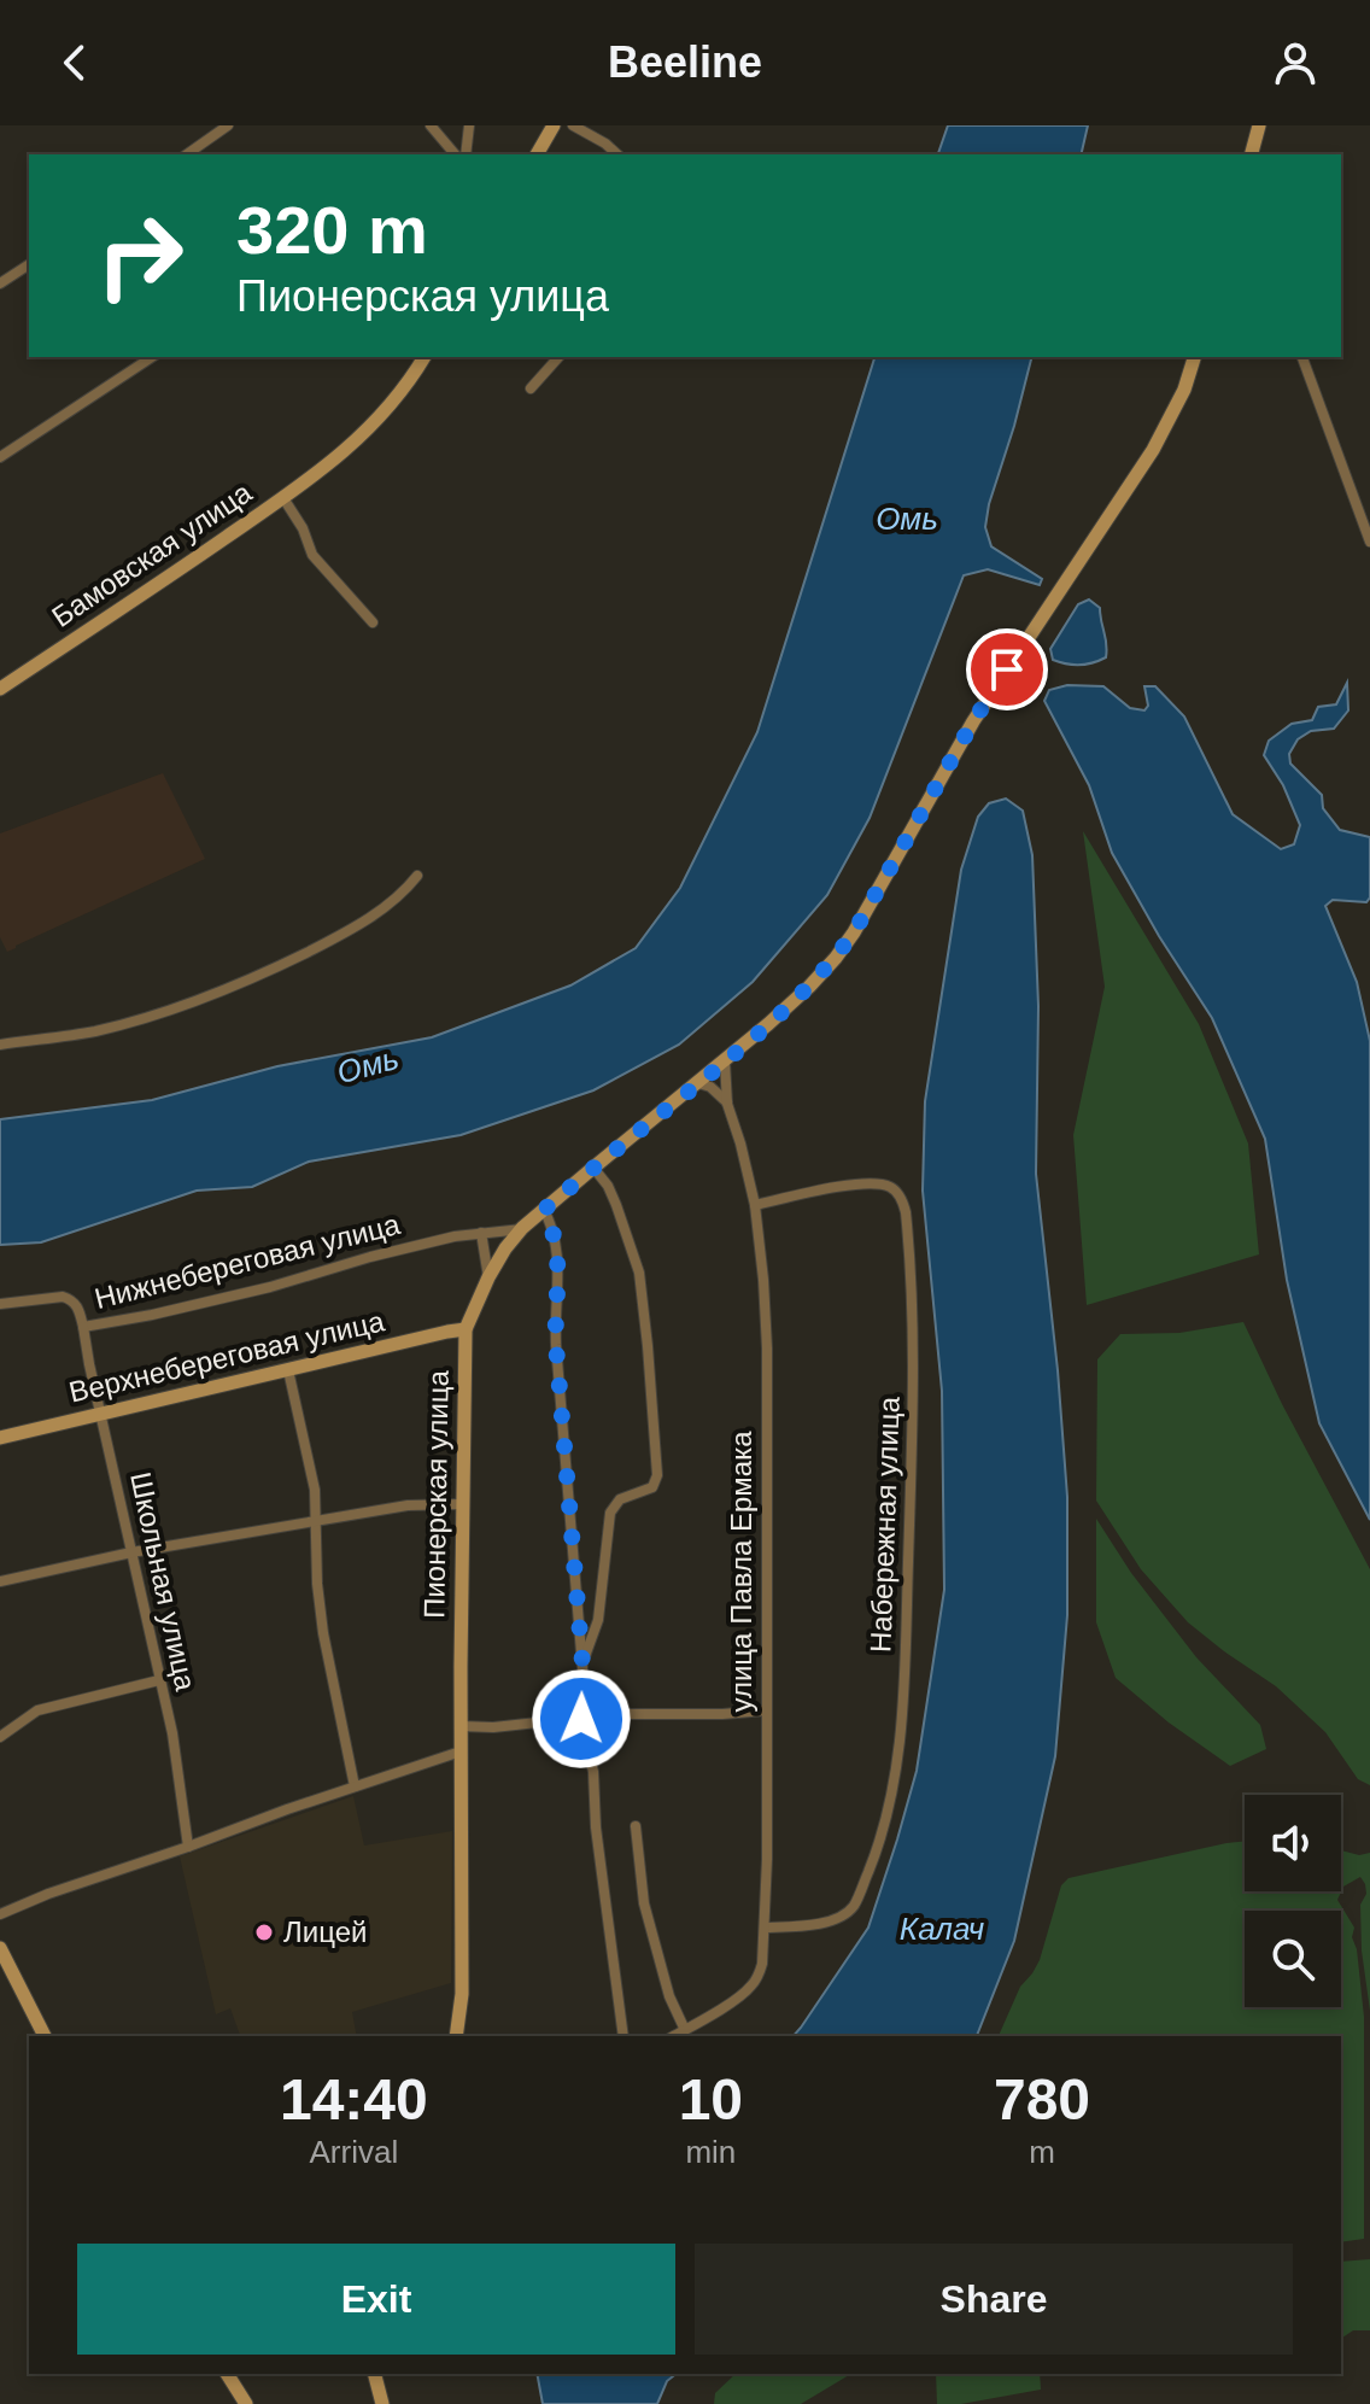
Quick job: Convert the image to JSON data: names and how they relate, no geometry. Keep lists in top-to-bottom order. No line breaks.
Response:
{"streets":{"street":["Бамовская улица","Нижнебереговая улица","Верхнебереговая улица","Пионерская улица","Набережная улица","улица Павла Ермака","Школьная улица"]},"crossings":[["Нижнебереговая улица","Пионерская улица"],["Нижнебереговая улица","Школьная улица"],["Верхнебереговая улица","Пионерская улица"],["Верхнебереговая улица","Школьная улица"],["Пионерская улица","улица Павла Ермака"],["Набережная улица","улица Павла Ермака"]],"water":["Омь","Калач"],"places":["Лицей"],"page":{"header":"Beeline","turn":["320 m","Пионерская улица"],"eta":["14:40","Arrival","10","min","780","m"],"buttons":["Exit","Share"]}}
